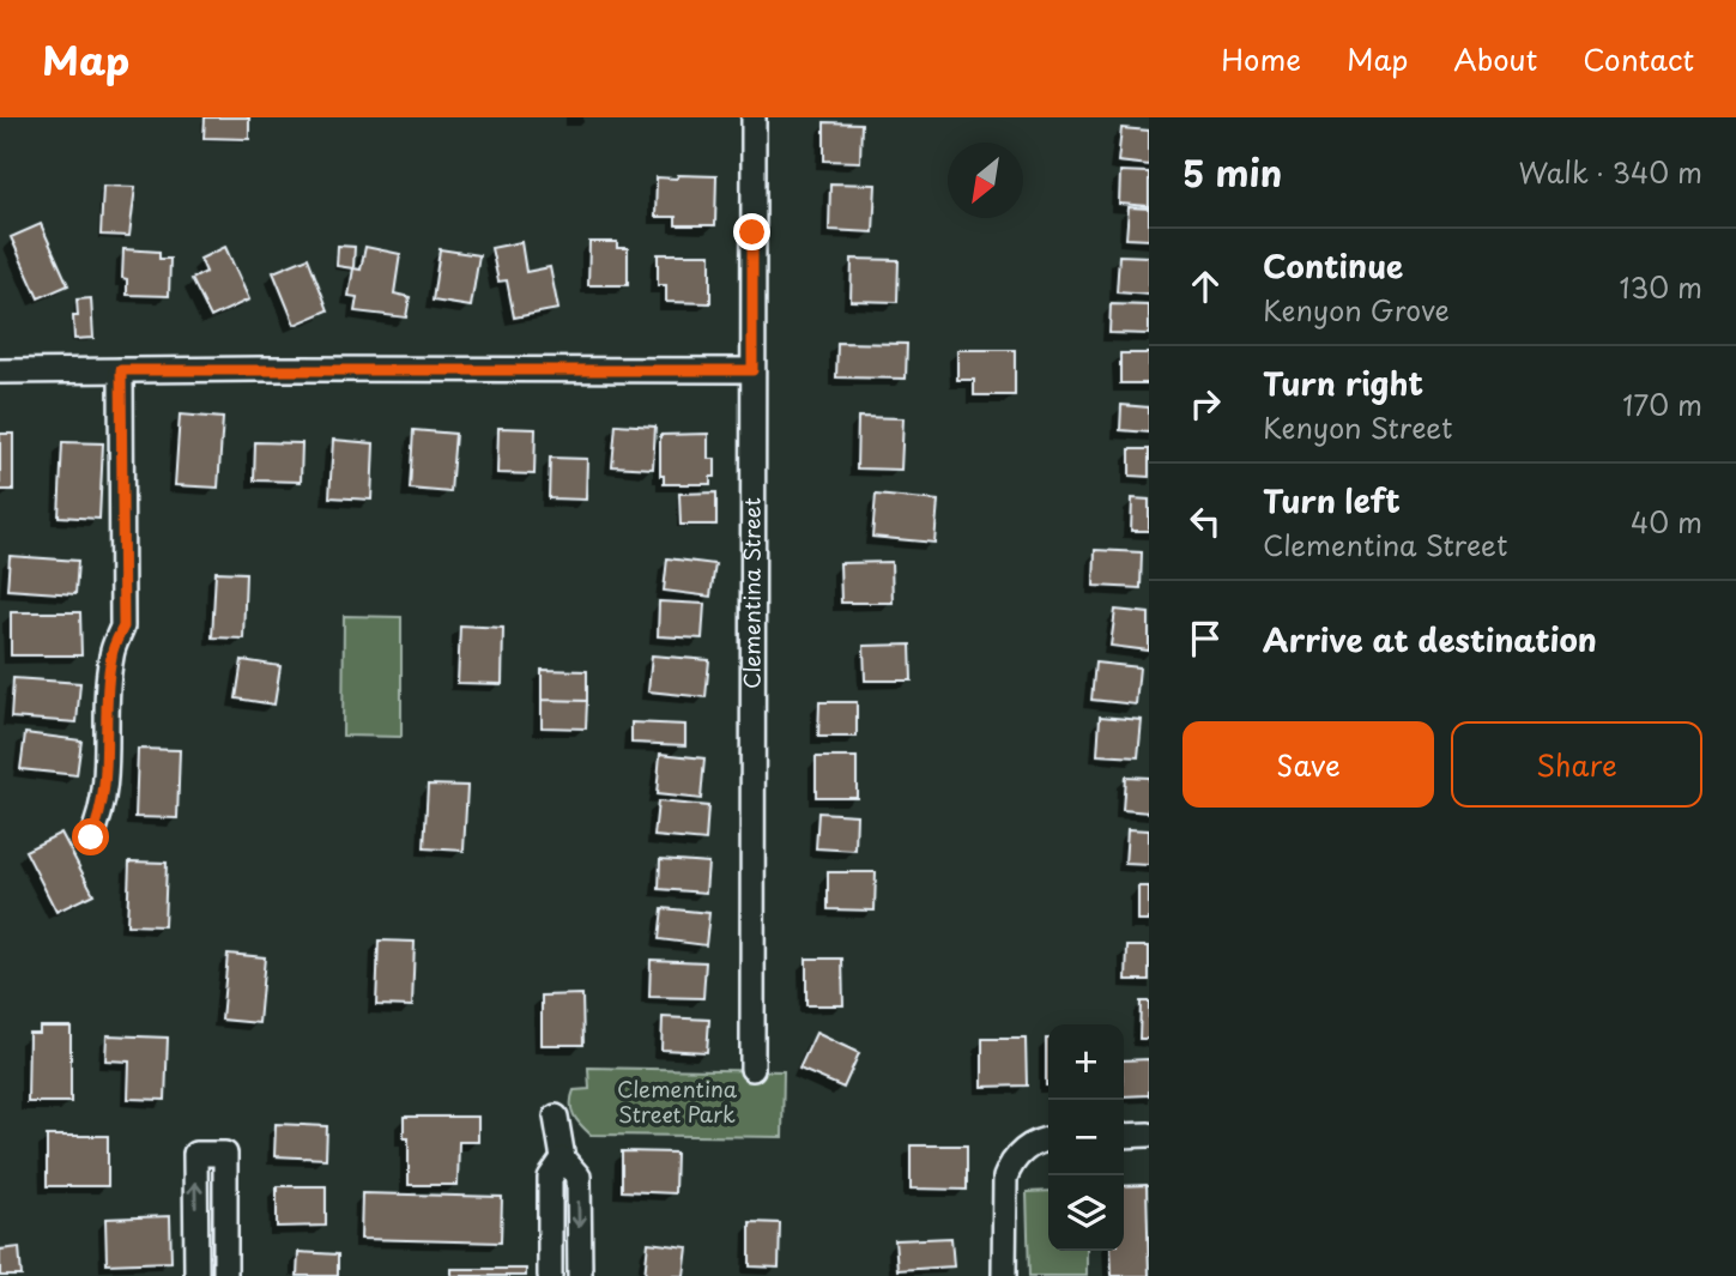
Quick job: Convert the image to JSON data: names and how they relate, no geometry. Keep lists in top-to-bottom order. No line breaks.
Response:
{"streets":{"street":["Clementina Street"]},"parks":["Clementina Street Park"],"north":"bottom left","page":{"header":"Map","nav":["Home","Map","About","Contact"],"heading":["5 min","Walk · 340 m"],"list":[["Continue","Kenyon Grove","130 m"],["Turn right","Kenyon Street","170 m"],["Turn left","Clementina Street","40 m"],"Arrive at destination"],"buttons":["Save","Share"],"map_buttons":["+","−"]}}
